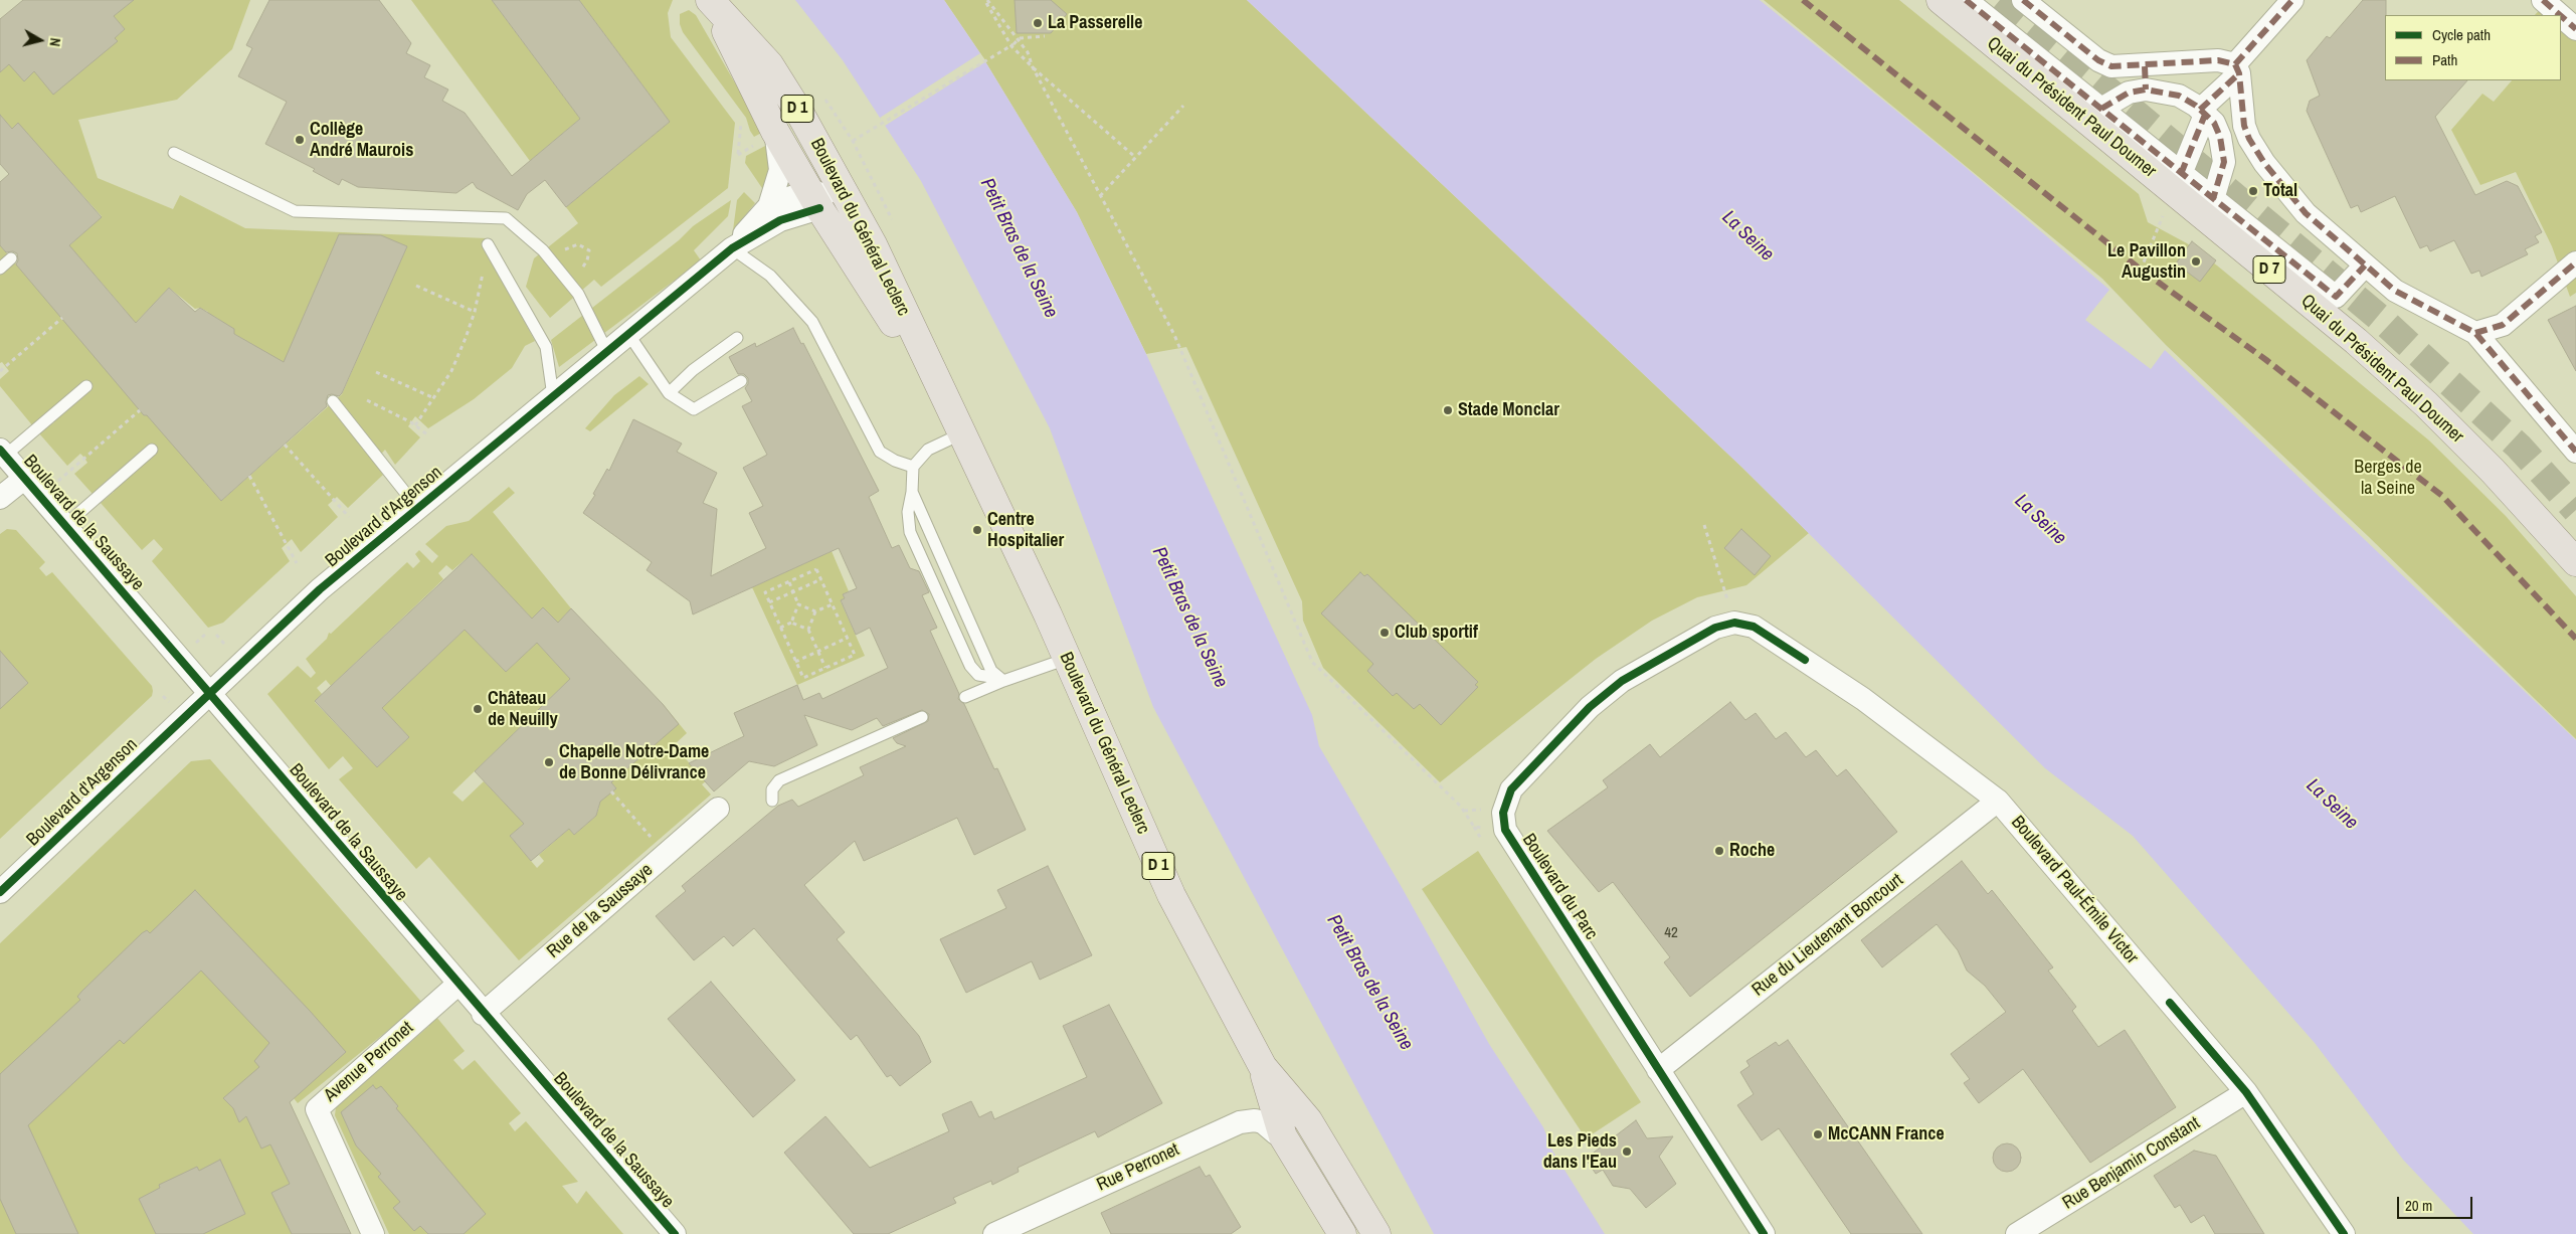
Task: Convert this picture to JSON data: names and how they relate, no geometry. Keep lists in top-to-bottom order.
{
  "streets": {
    "main road": [
      "Quai du Président Paul Doumer",
      "D 1",
      "Boulevard du Général Leclerc",
      "D 7"
    ],
    "street": [
      "Boulevard d'Argenson",
      "Boulevard de la Saussaye",
      "Boulevard du Parc",
      "Boulevard Paul-Émile Victor",
      "Rue de la Saussaye",
      "Rue du Lieutenant Boncourt",
      "Avenue Perronet",
      "Rue Benjamin Constant",
      "Rue Perronet"
    ]
  },
  "crossings": [
    ["Boulevard du Général Leclerc", "Boulevard d'Argenson"],
    ["Boulevard du Général Leclerc", "Rue Perronet"],
    ["Boulevard d'Argenson", "Boulevard de la Saussaye"],
    ["Boulevard de la Saussaye", "Rue de la Saussaye"],
    ["Boulevard de la Saussaye", "Avenue Perronet"],
    ["Boulevard du Parc", "Boulevard Paul-Émile Victor"],
    ["Boulevard du Parc", "Rue du Lieutenant Boncourt"],
    ["Boulevard Paul-Émile Victor", "Rue du Lieutenant Boncourt"],
    ["Boulevard Paul-Émile Victor", "Rue Benjamin Constant"]
  ],
  "water": ["La Seine", "Petit Bras de la Seine"],
  "parks": ["Berges de la Seine"],
  "places": [
    "La Passerelle",
    "Collège André Maurois",
    "Total",
    "Le Pavillon Augustin",
    "Stade Monclar",
    "Centre Hospitalier",
    "Club sportif",
    "Château de Neuilly",
    "Chapelle Notre-Dame de Bonne Délivrance",
    "Roche",
    "McCANN France",
    "Les Pieds dans l'Eau"
  ],
  "house_numbers": ["42"],
  "legend": ["Cycle path", "Path"],
  "scale_bar": "20 m",
  "north": "right"
}
